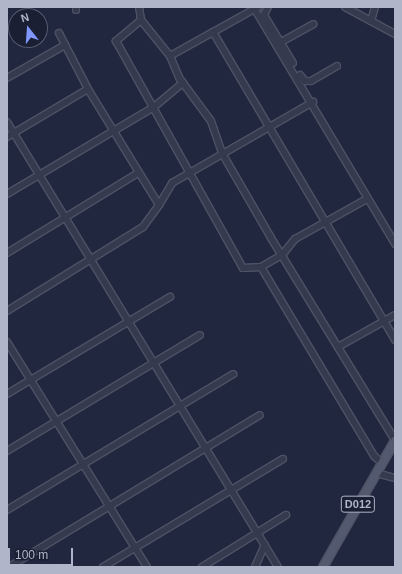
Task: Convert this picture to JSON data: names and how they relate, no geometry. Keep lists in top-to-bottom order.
{
  "streets": {
    "main road": ["D012"]
  },
  "scale_bar": "100 m",
  "north": "top"
}
